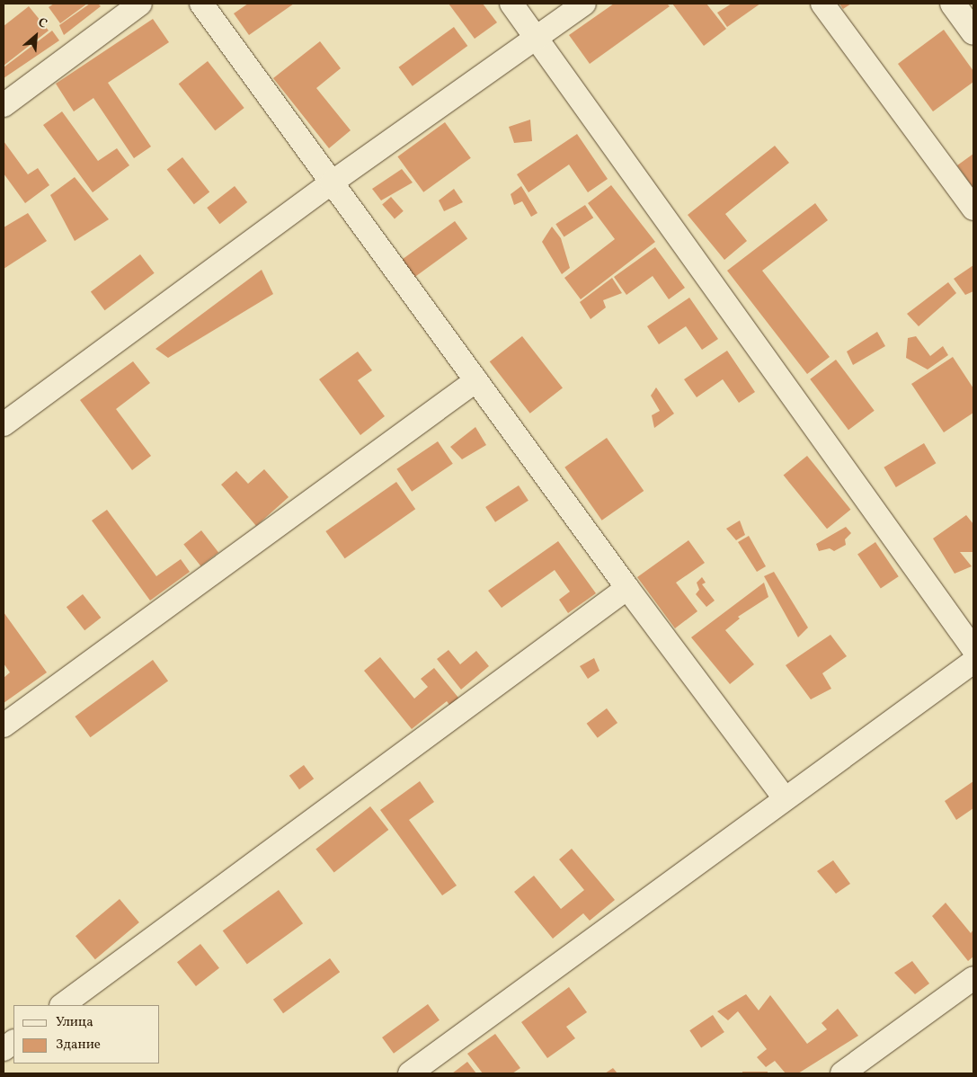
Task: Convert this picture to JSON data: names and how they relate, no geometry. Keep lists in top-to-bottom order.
{
  "legend": ["Улица", "Здание"],
  "north": "top right"
}
